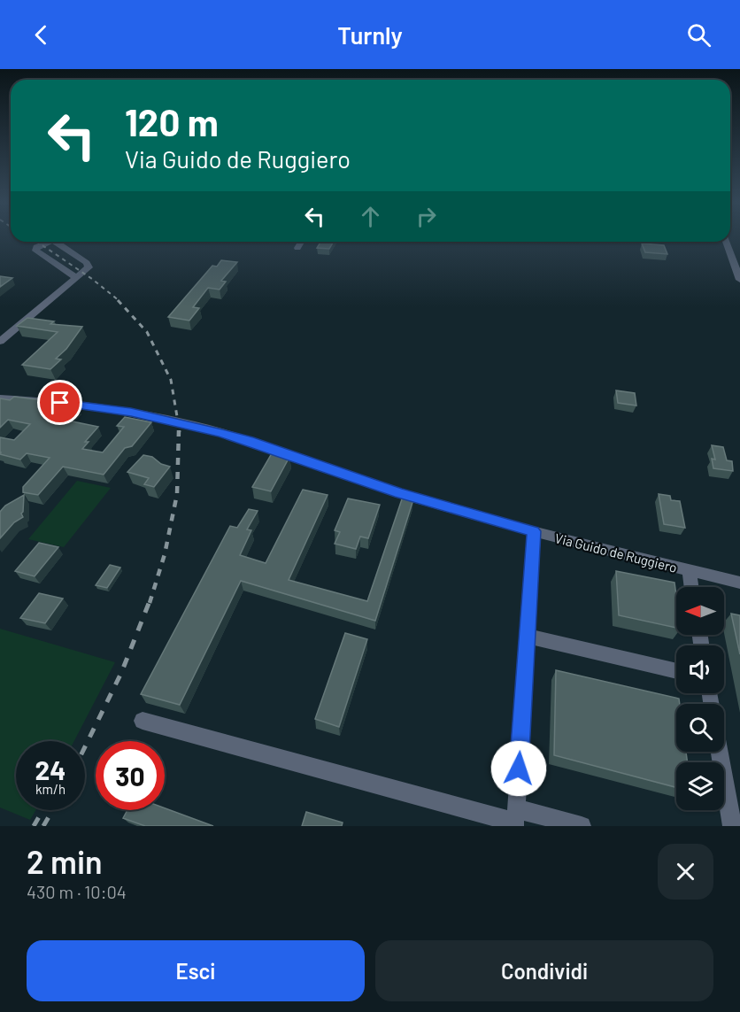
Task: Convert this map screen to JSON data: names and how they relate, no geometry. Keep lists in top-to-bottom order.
{
  "streets": {
    "street": ["Via Guido de Ruggiero"]
  },
  "north": "left",
  "page": {
    "header": "Turnly",
    "turn": ["120 m", "Via Guido de Ruggiero"],
    "speed": "24 km/h",
    "limit": "30",
    "heading": ["2 min", "430 m · 10:04"],
    "buttons": ["Esci", "Condividi"]
  }
}
